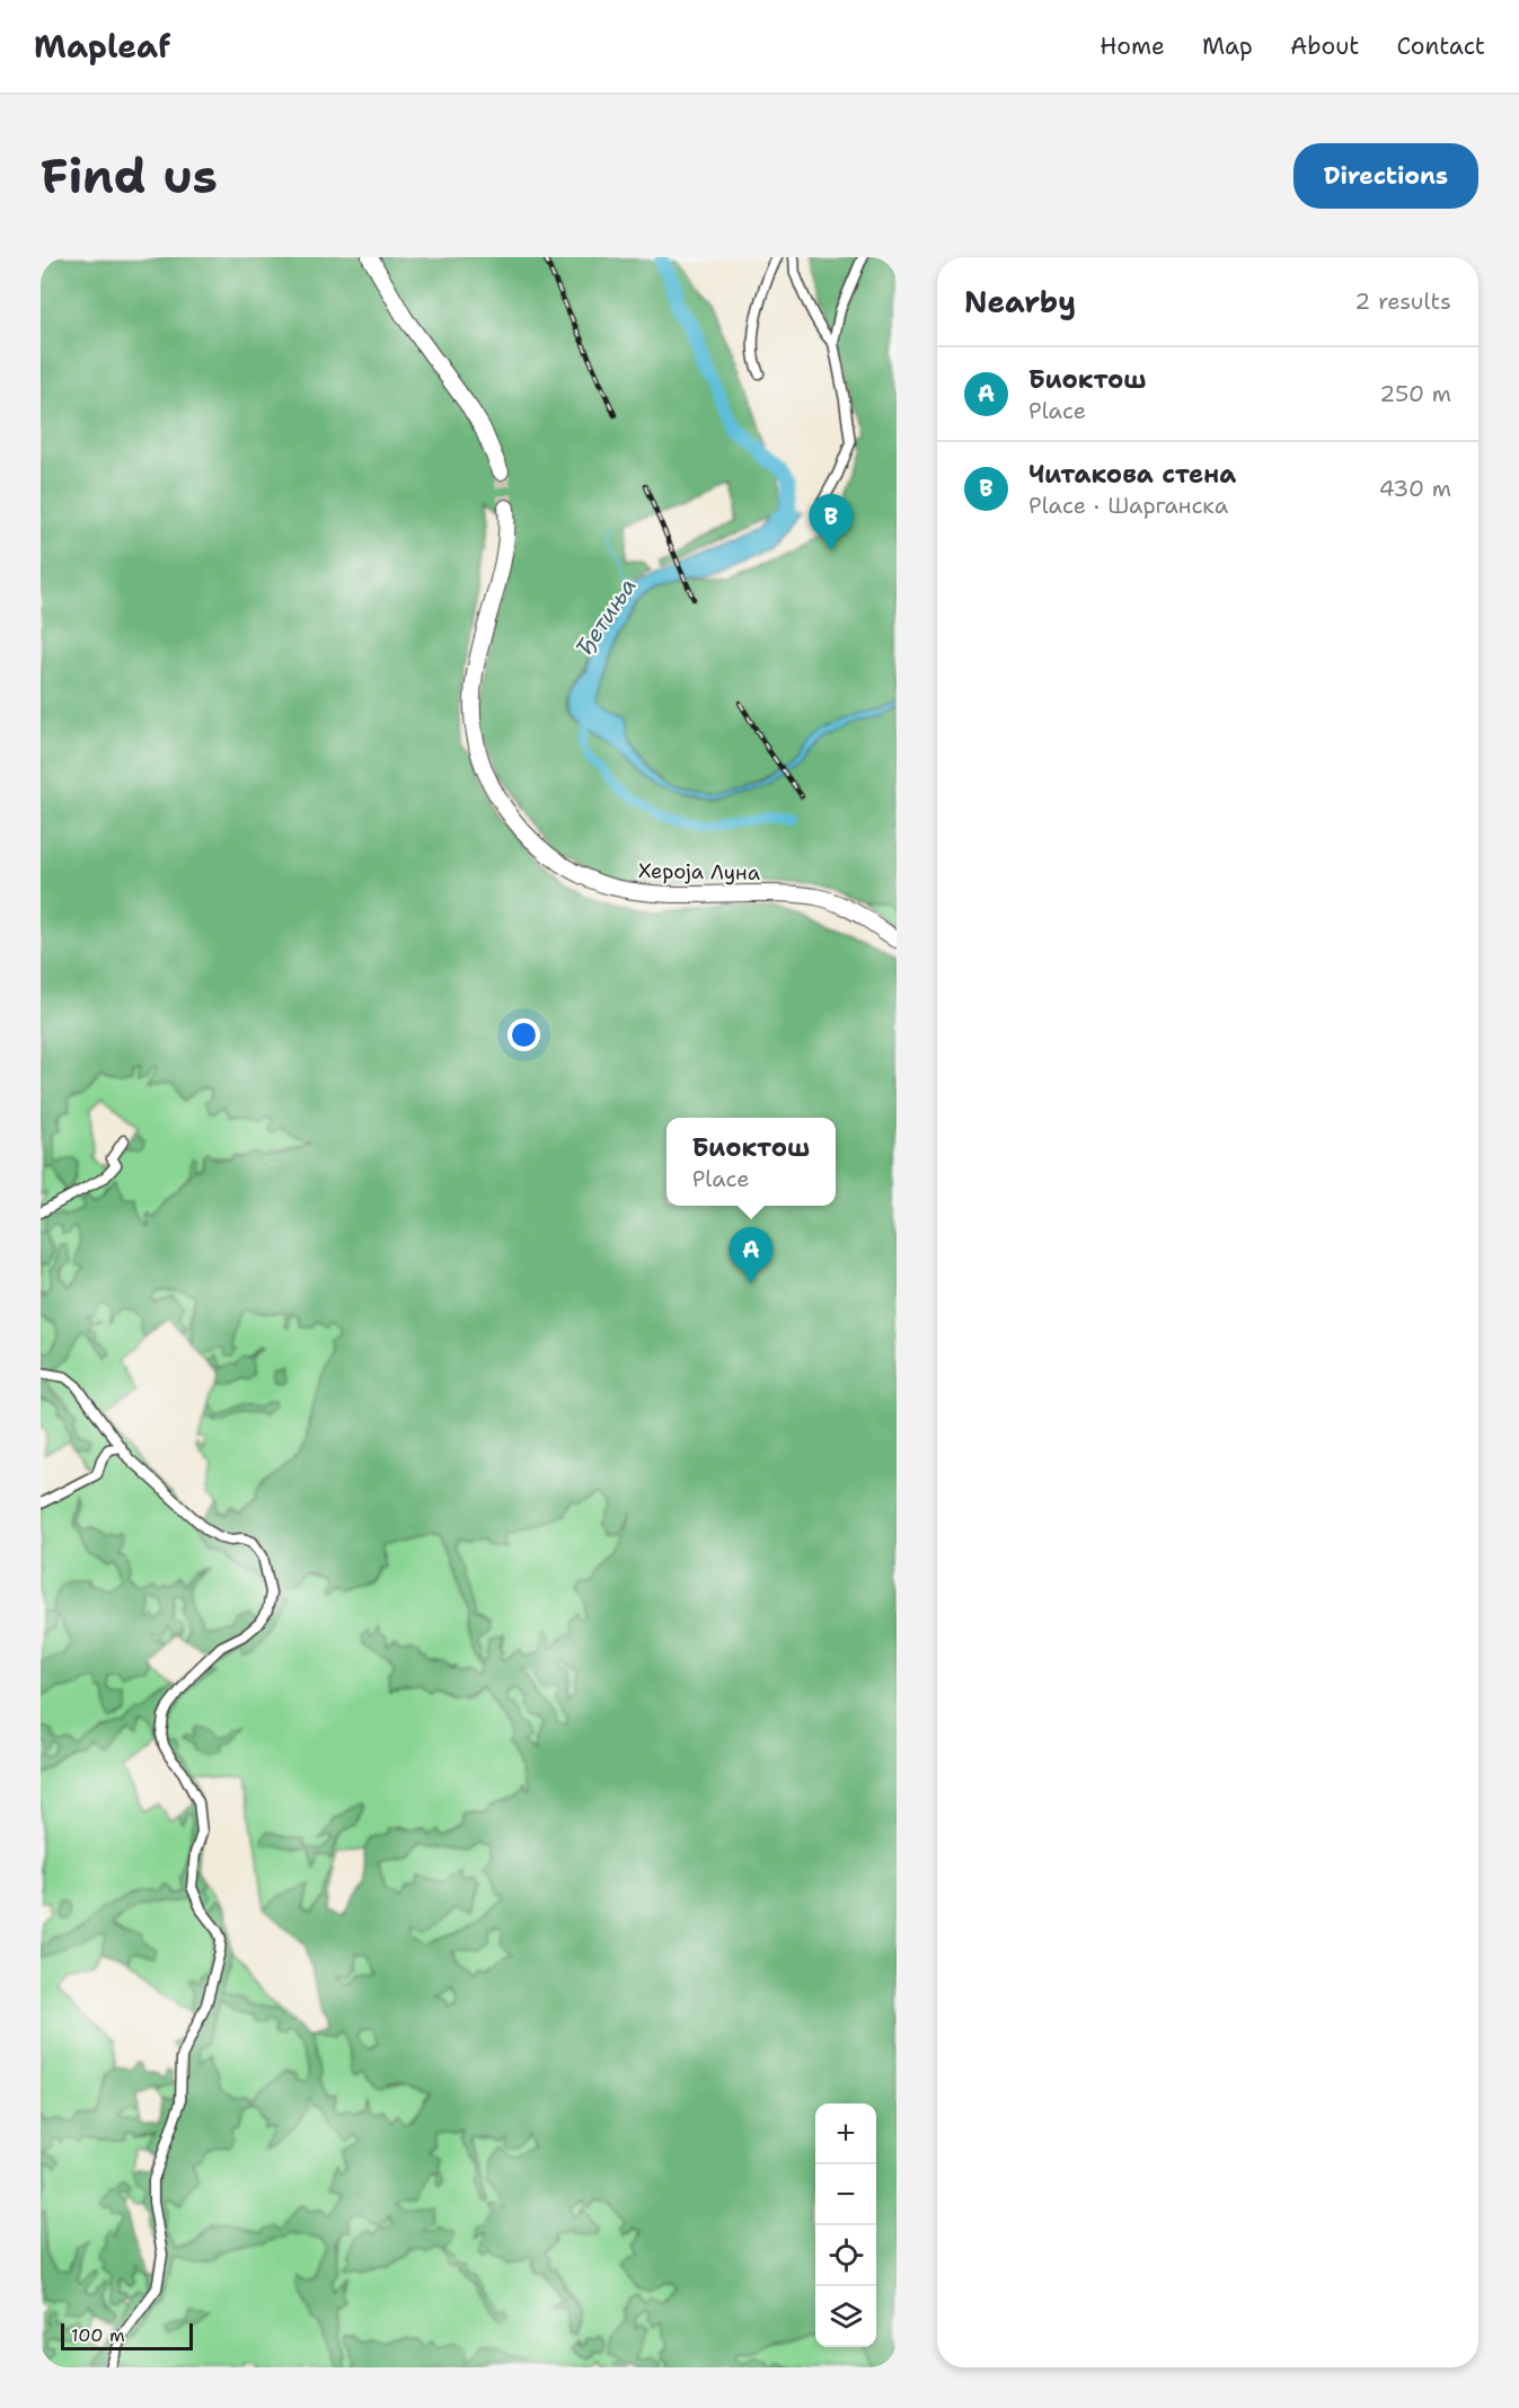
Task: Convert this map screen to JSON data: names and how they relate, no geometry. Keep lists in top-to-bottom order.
{
  "streets": {
    "main road": ["Хероја Луна"]
  },
  "water": ["Ђетиња"],
  "scale_bar": "100 m",
  "page": {
    "header": "Mapleaf",
    "nav": [
      "Home",
      "Map",
      "About",
      "Contact"
    ],
    "buttons": "Directions",
    "title": "Find us",
    "heading": ["Nearby", "2 results"],
    "list": [
      {
        "mark": "A",
        "name": "Биоктош",
        "note": "Place",
        "value": "250 m"
      },
      {
        "mark": "B",
        "name": "Читакова стена",
        "note": "Place · Шарганска",
        "value": "430 m"
      }
    ],
    "pins": ["B", "A"],
    "popup": ["Биоктош", "Place"],
    "map_buttons": ["+", "−"],
    "scale": "100 m"
  }
}
